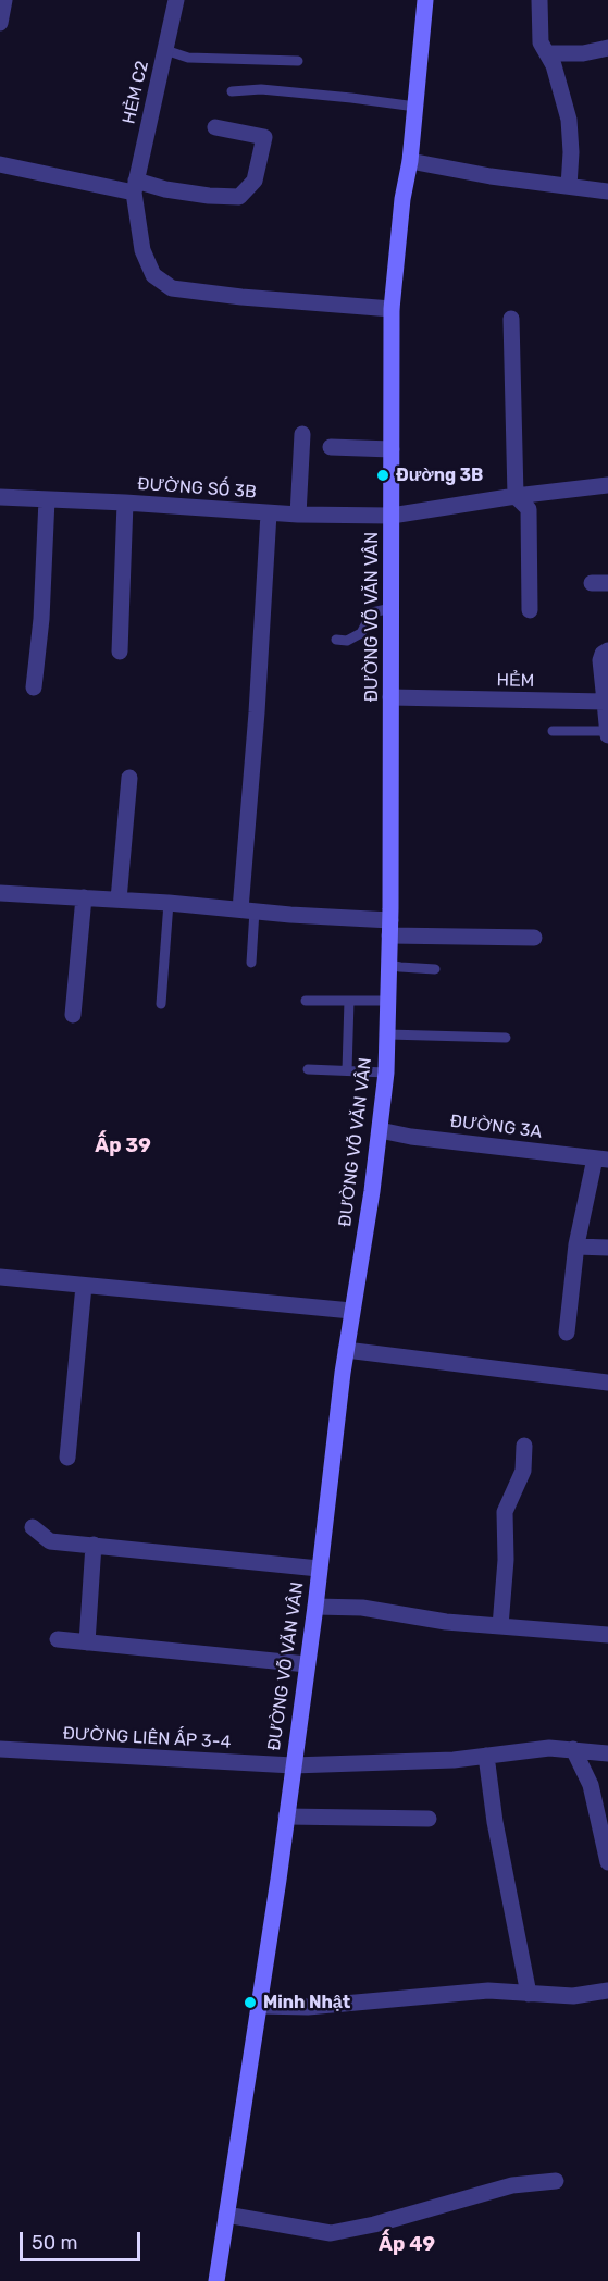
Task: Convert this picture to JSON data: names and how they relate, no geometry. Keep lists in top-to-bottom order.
{
  "streets": {
    "street": [
      "HẺM C2",
      "ĐƯỜNG SỐ 3B",
      "ĐƯỜNG VÕ VĂN VÂN",
      "HẺM",
      "ĐƯỜNG 3A",
      "ĐƯỜNG LIÊN ẤP 3-4"
    ]
  },
  "crossings": [
    ["ĐƯỜNG SỐ 3B", "ĐƯỜNG VÕ VĂN VÂN"],
    ["ĐƯỜNG VÕ VĂN VÂN", "HẺM"],
    ["ĐƯỜNG VÕ VĂN VÂN", "ĐƯỜNG 3A"],
    ["ĐƯỜNG VÕ VĂN VÂN", "ĐƯỜNG LIÊN ẤP 3-4"]
  ],
  "districts": ["Ấp 39", "Ấp 49"],
  "places": ["Đường 3B", "Minh Nhật"],
  "scale_bar": "50 m"
}
